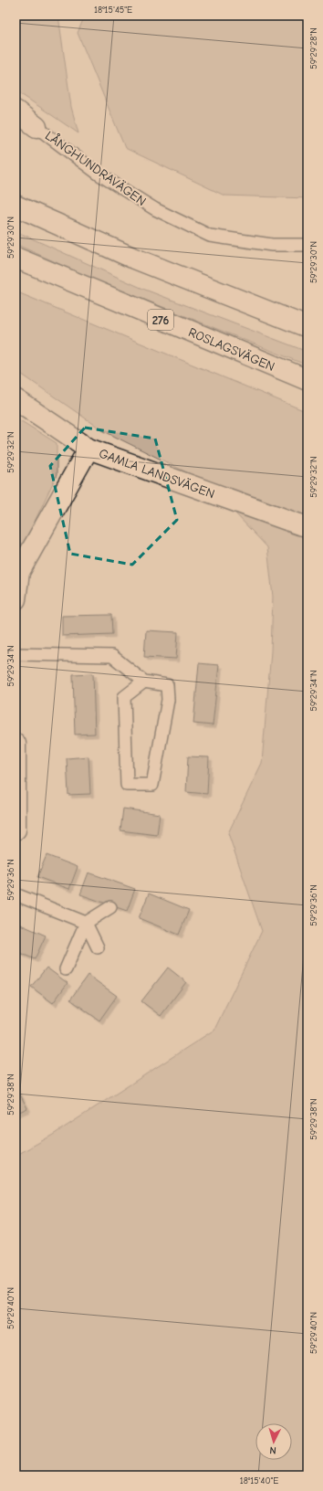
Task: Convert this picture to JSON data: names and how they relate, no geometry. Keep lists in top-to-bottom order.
{
  "streets": {
    "main road": [
      "LÅNGHUNDRAVÄGEN",
      "276",
      "ROSLAGSVÄGEN",
      "GAMLA LANDSVÄGEN"
    ]
  },
  "north": "bottom",
  "coordinates": [
    "18°15'45\"E",
    "59°29'28\"N",
    "59°29'30\"N",
    "59°29'32\"N",
    "59°29'34\"N",
    "59°29'36\"N",
    "59°29'38\"N",
    "59°29'40\"N",
    "18°15'40\"E"
  ]
}
